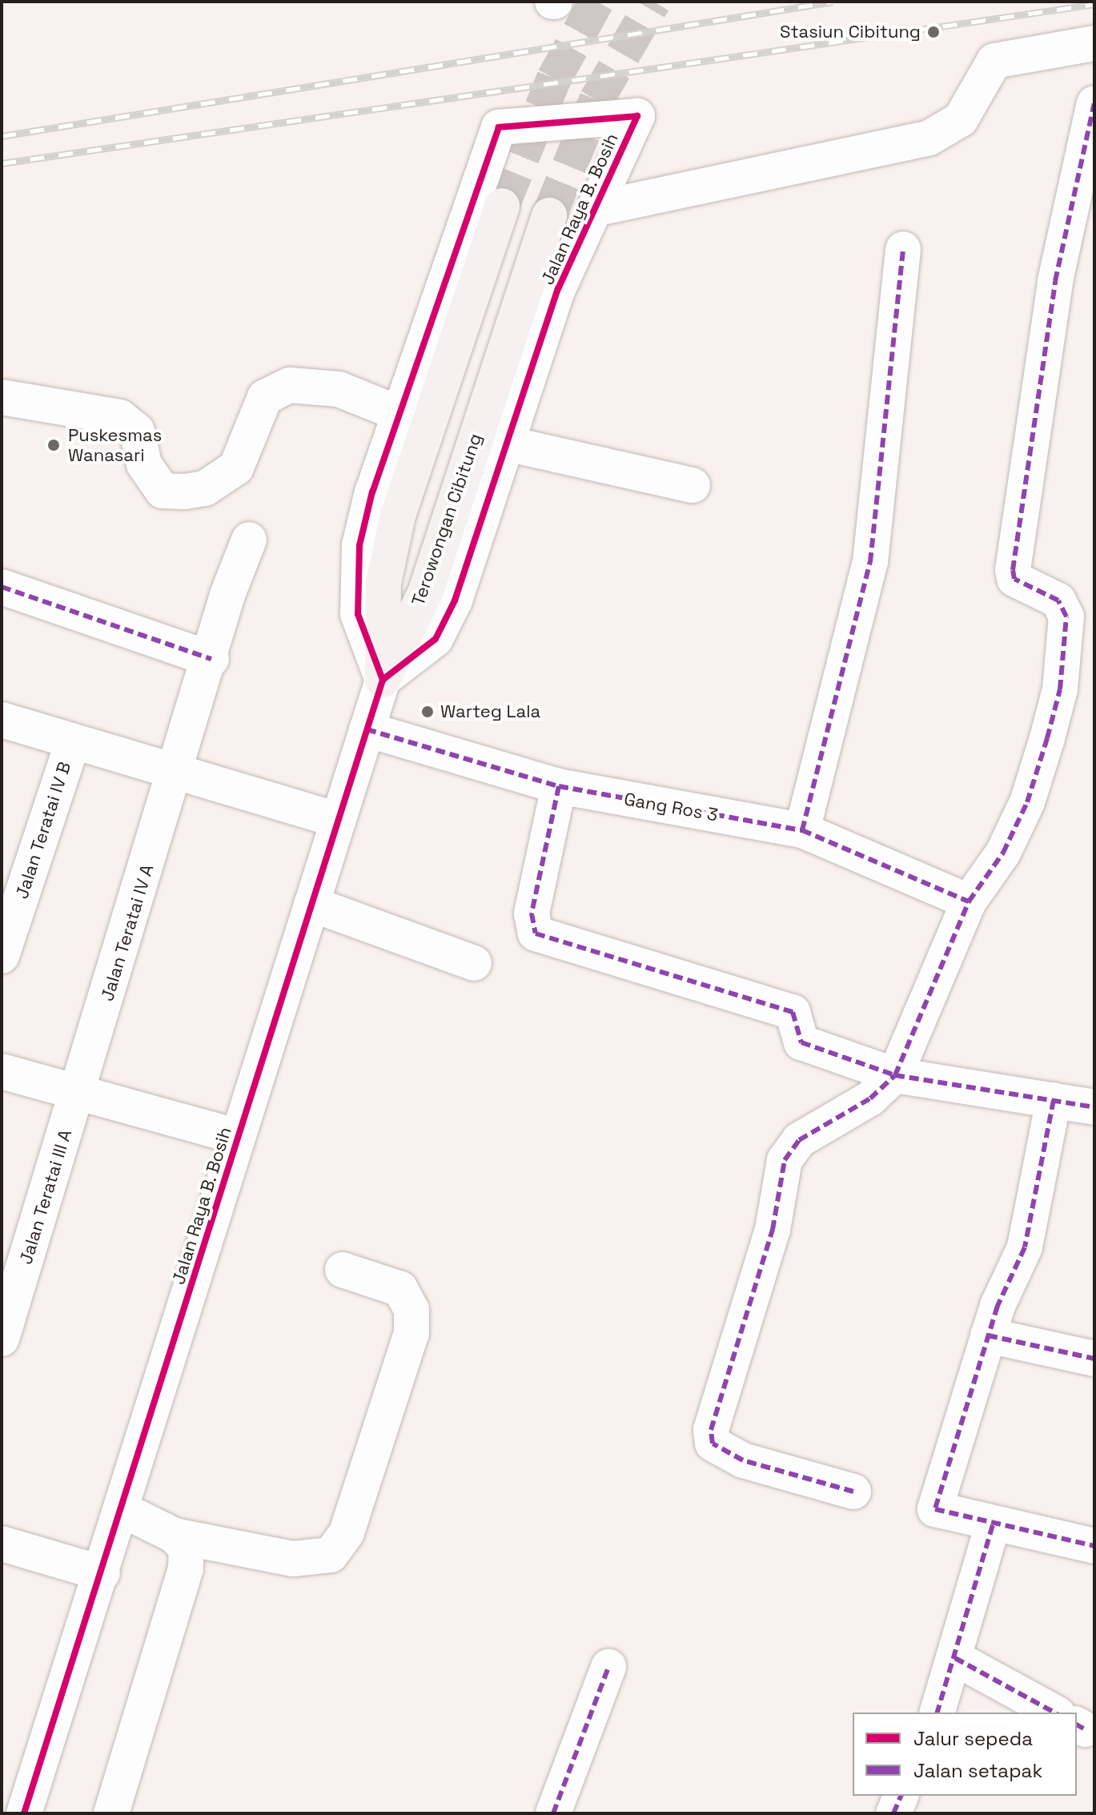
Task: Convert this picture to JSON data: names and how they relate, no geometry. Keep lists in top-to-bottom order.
{
  "streets": {
    "main road": ["Terowongan Cibitung"],
    "street": [
      "Jalan Raya B. Bosih",
      "Gang Ros 3",
      "Jalan Teratai IV B",
      "Jalan Teratai IV A",
      "Jalan Teratai III A"
    ]
  },
  "crossings": [
    ["Jalan Raya B. Bosih", "Terowongan Cibitung"],
    ["Jalan Raya B. Bosih", "Gang Ros 3"],
    ["Jalan Teratai IV A", "Jalan Teratai III A"]
  ],
  "places": ["Stasiun Cibitung", "Puskesmas Wanasari", "Warteg Lala"],
  "legend": ["Jalur sepeda", "Jalan setapak"]
}
